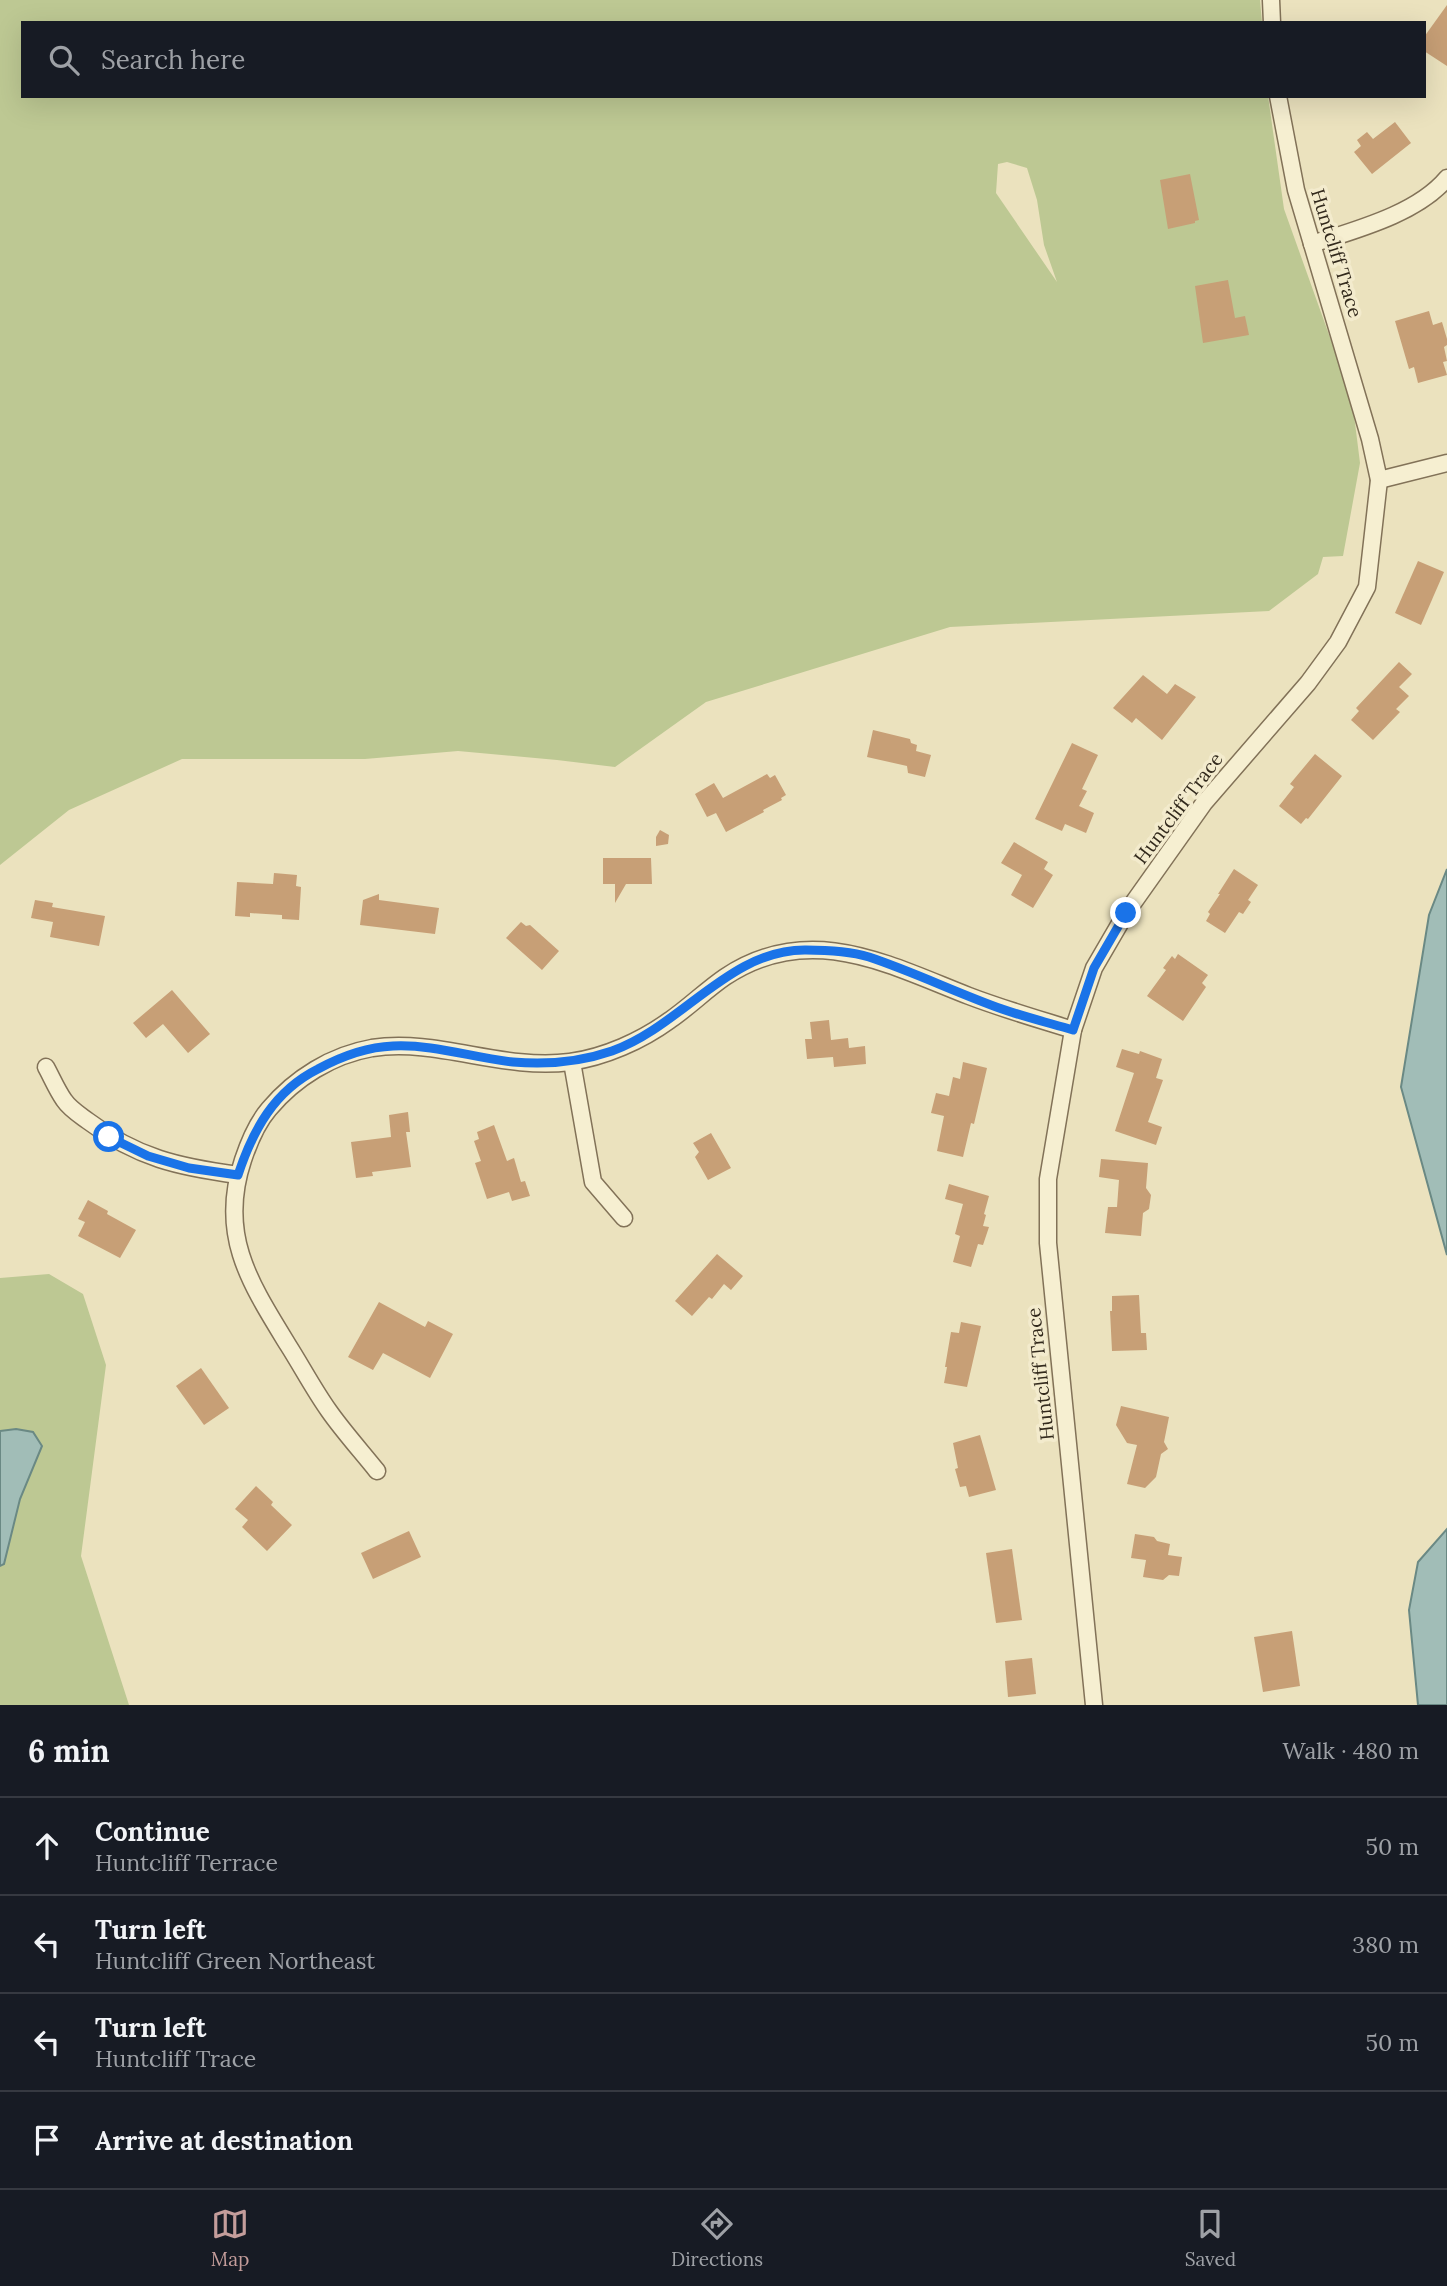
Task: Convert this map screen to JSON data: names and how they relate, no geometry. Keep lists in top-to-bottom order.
{
  "streets": {
    "street": ["Huntcliff Trace"]
  },
  "page": {
    "search": "Search here",
    "heading": ["6 min", "Walk · 480 m"],
    "list": [
      ["Continue", "Huntcliff Terrace", "50 m"],
      ["Turn left", "Huntcliff Green Northeast", "380 m"],
      ["Turn left", "Huntcliff Trace", "50 m"],
      "Arrive at destination"
    ],
    "nav": ["Map", "Directions", "Saved"]
  }
}
